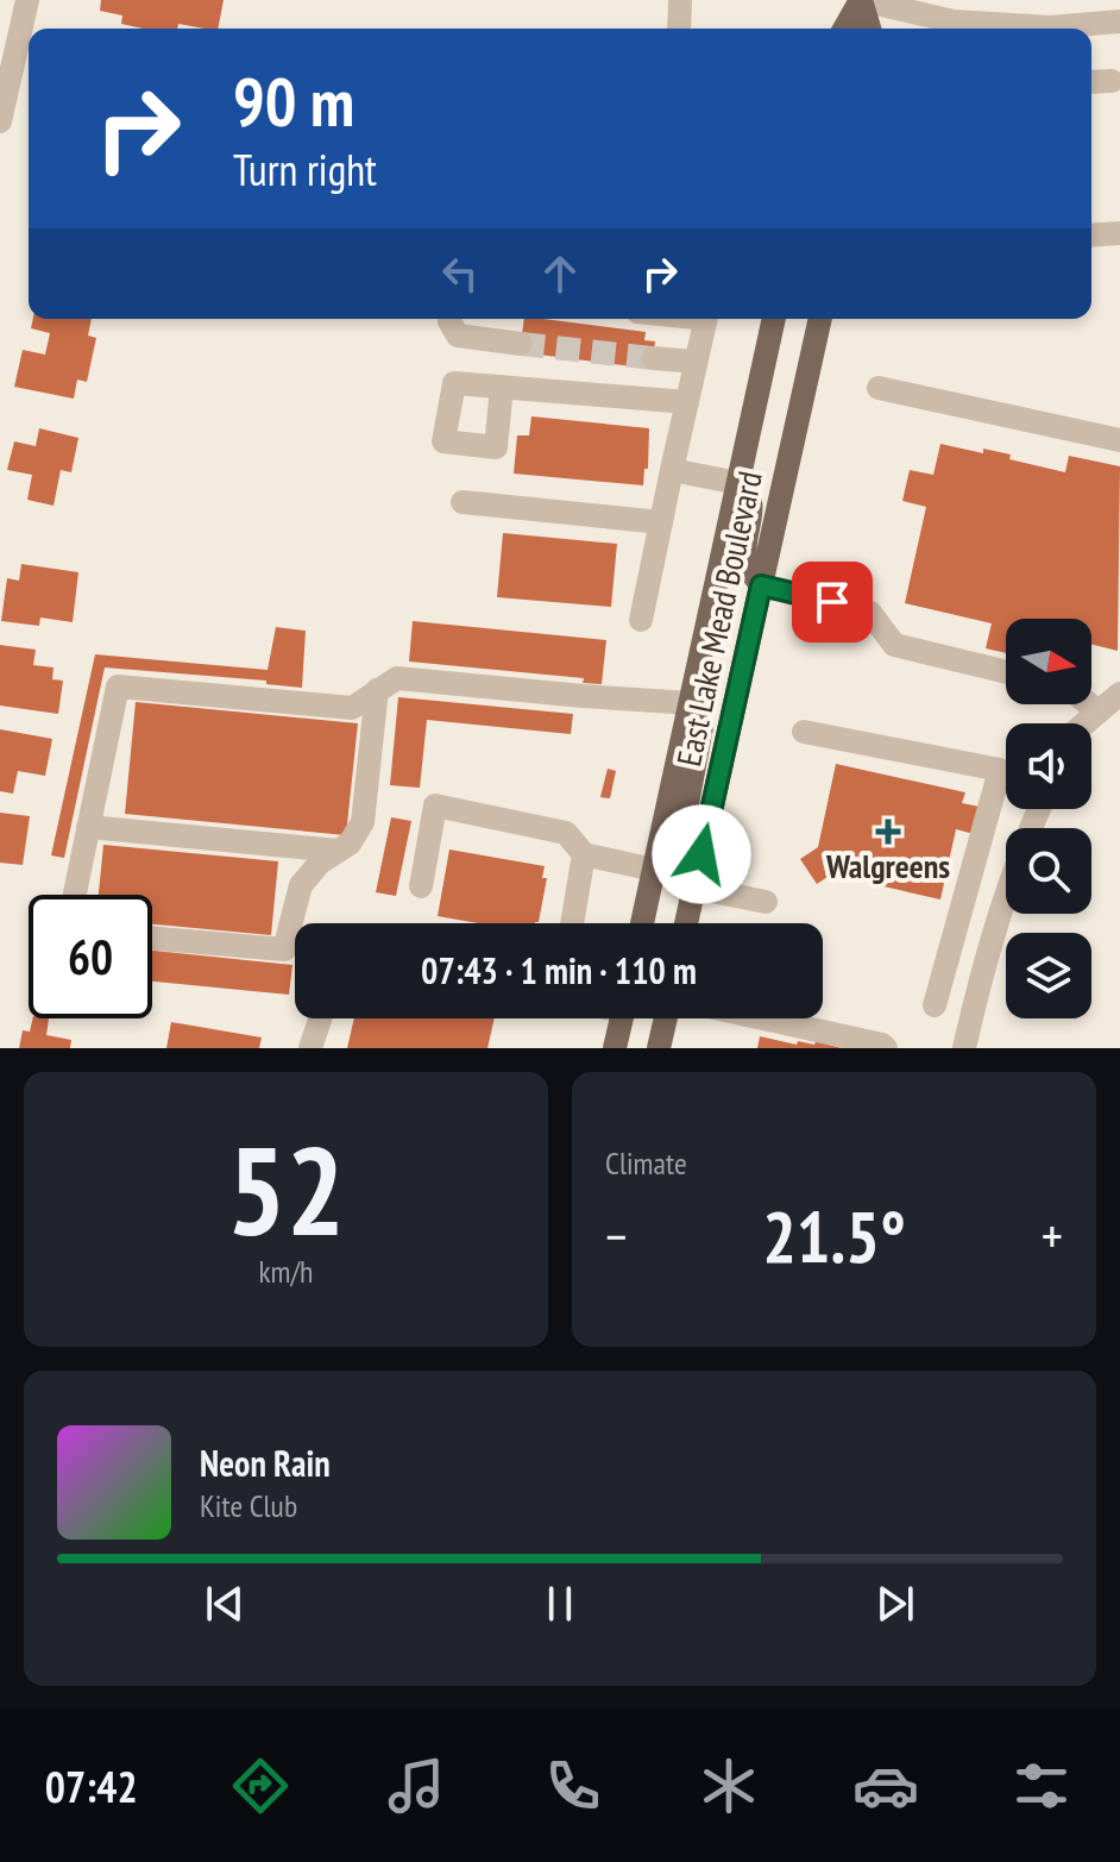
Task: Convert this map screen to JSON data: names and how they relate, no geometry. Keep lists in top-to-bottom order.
{
  "streets": {
    "main road": ["East Lake Mead Boulevard"]
  },
  "places": {
    "health": ["Walgreens"]
  },
  "north": "right",
  "page": {
    "turn": ["90 m", "Turn right"],
    "limit": "60",
    "trip": "07:43 · 1 min · 110 m",
    "tile": [
      ["52", "km/h"],
      "Climate"
    ],
    "heat": ["−", "21.5°", "+"],
    "song": ["Neon Rain", "Kite Club"],
    "tabs": "07:42"
  }
}
